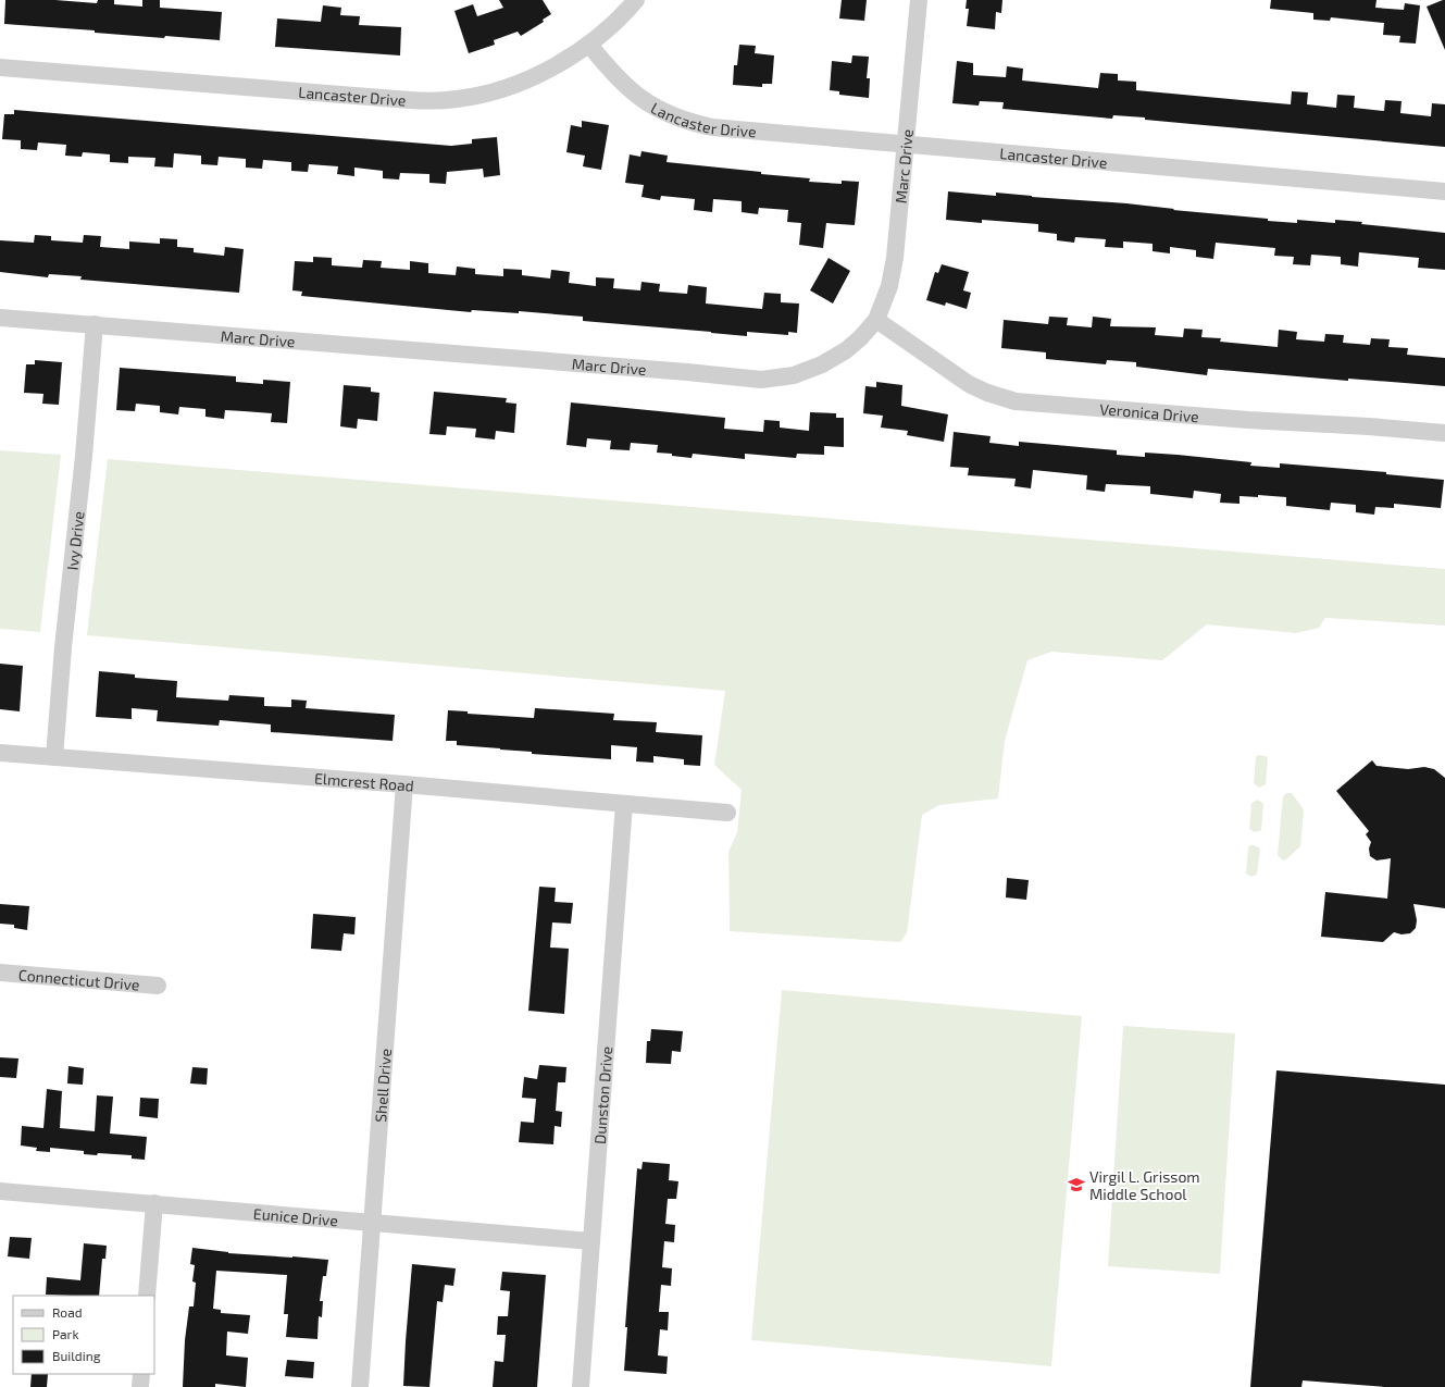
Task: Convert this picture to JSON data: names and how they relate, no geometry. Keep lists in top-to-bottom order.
{
  "streets": {
    "street": [
      "Lancaster Drive",
      "Marc Drive",
      "Veronica Drive",
      "Ivy Drive",
      "Elmcrest Road",
      "Connecticut Drive",
      "Shell Drive",
      "Dunston Drive",
      "Eunice Drive"
    ]
  },
  "crossings": [
    ["Lancaster Drive", "Marc Drive"],
    ["Marc Drive", "Veronica Drive"],
    ["Marc Drive", "Ivy Drive"],
    ["Ivy Drive", "Elmcrest Road"],
    ["Elmcrest Road", "Shell Drive"],
    ["Elmcrest Road", "Dunston Drive"],
    ["Shell Drive", "Eunice Drive"],
    ["Dunston Drive", "Eunice Drive"]
  ],
  "places": {
    "school or university": ["Virgil L. Grissom Middle School"]
  },
  "legend": ["Road", "Park", "Building"]
}
